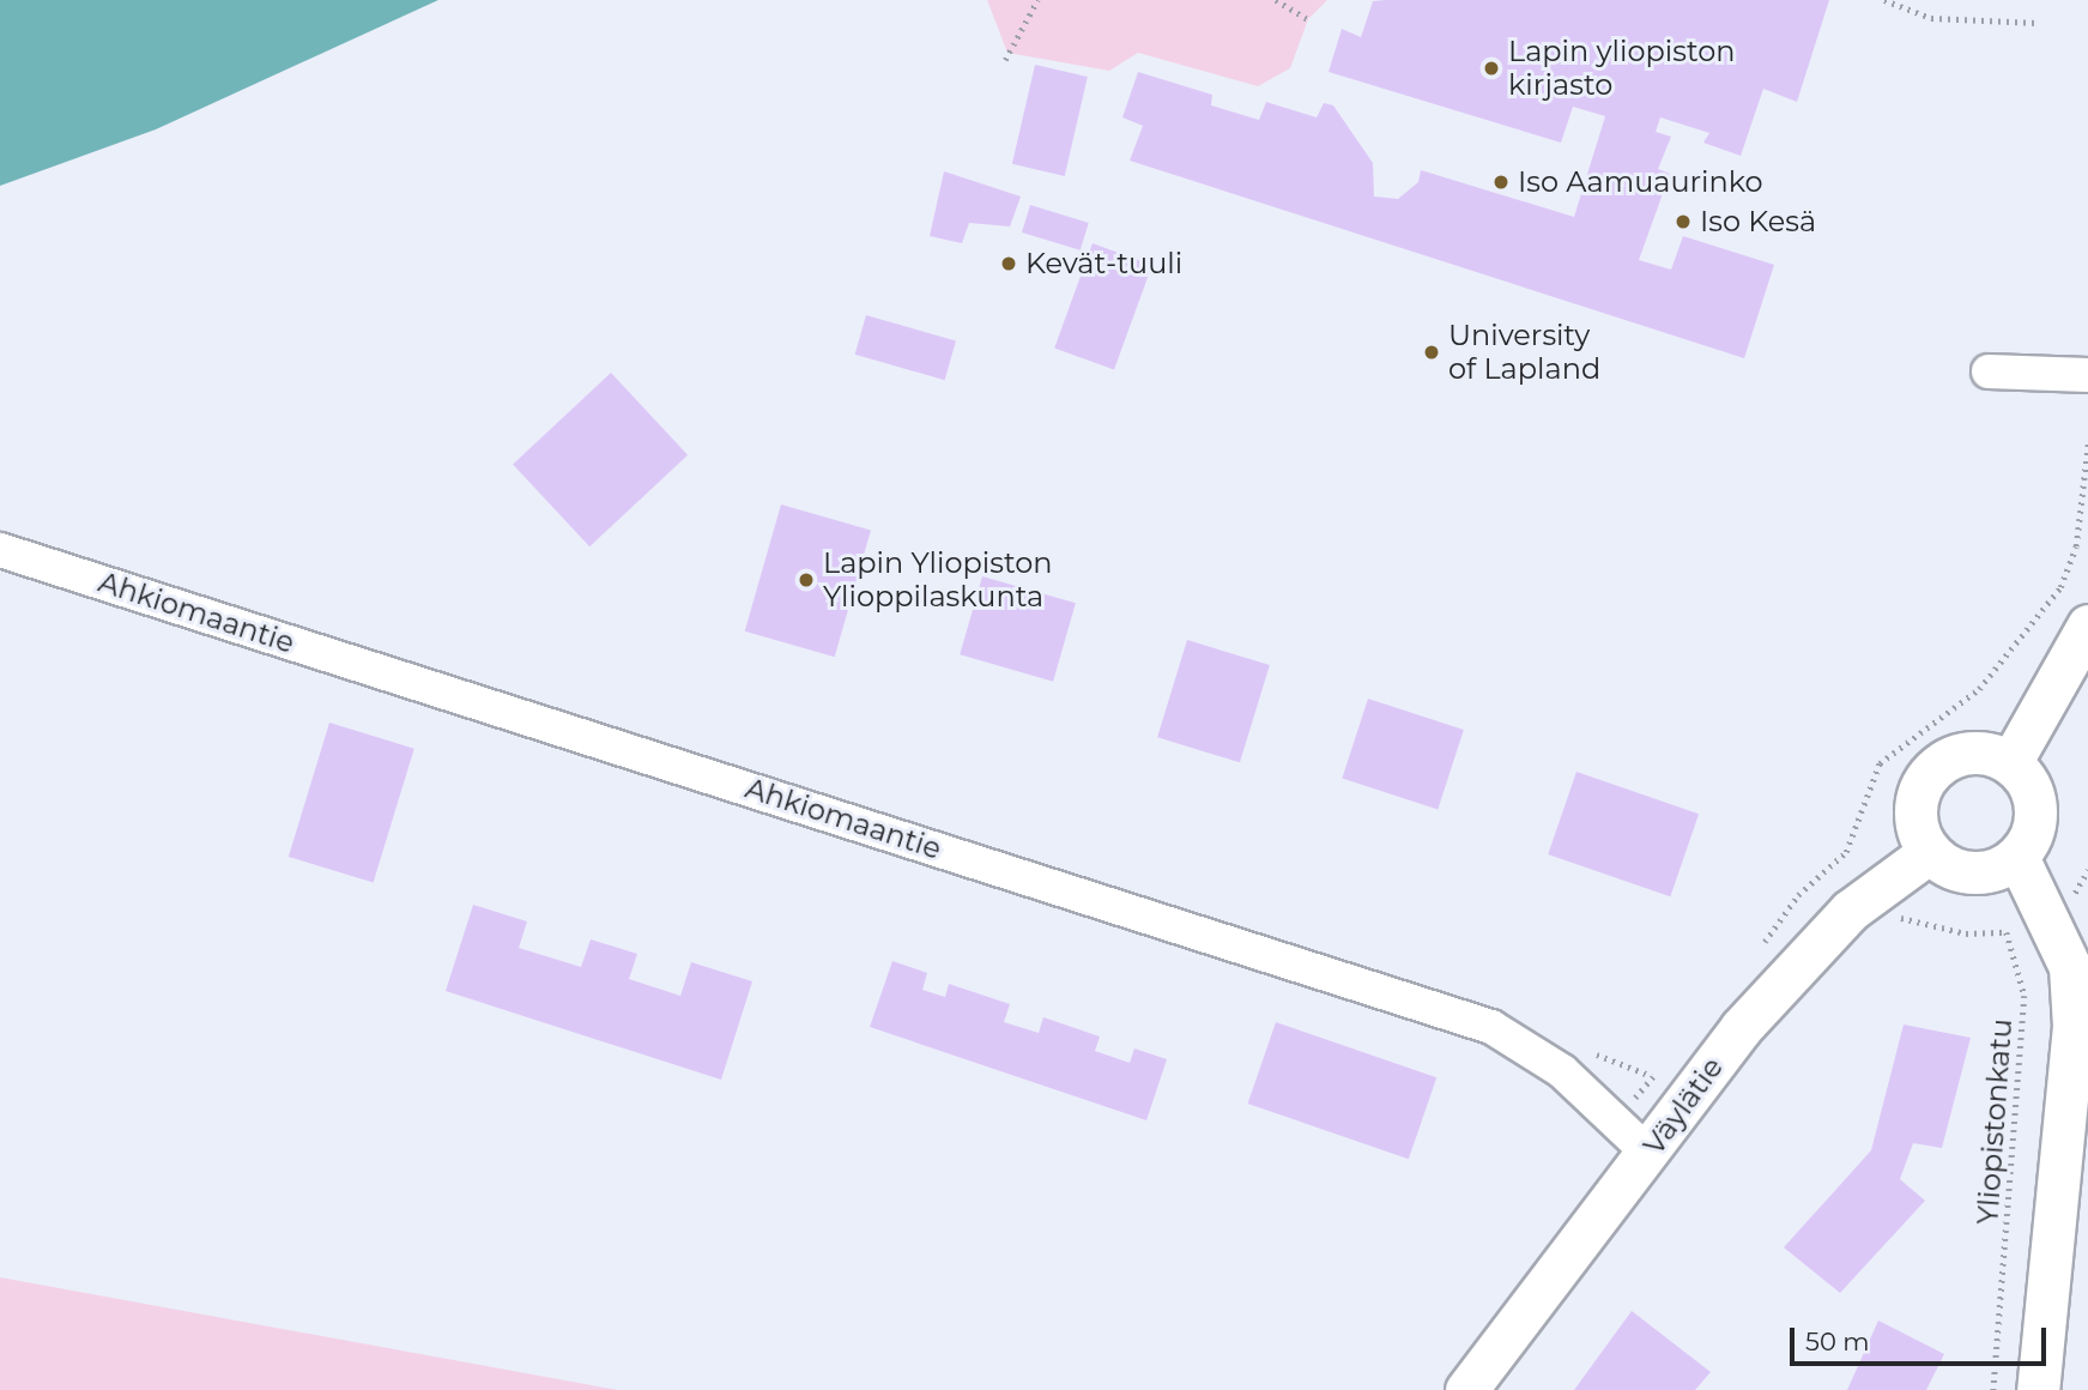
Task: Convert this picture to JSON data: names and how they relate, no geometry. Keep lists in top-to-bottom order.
{
  "streets": {
    "street": ["Ahkiomaantie", "Väylätie"],
    "path": ["Yliopistonkatu"]
  },
  "crossings": [
    ["Ahkiomaantie", "Väylätie"]
  ],
  "places": [
    "Lapin yliopiston kirjasto",
    "Iso Aamuaurinko",
    "Iso Kesä",
    "Kevät-tuuli",
    "University of Lapland",
    "Lapin Yliopiston Ylioppilaskunta"
  ],
  "scale_bar": "50 m"
}
